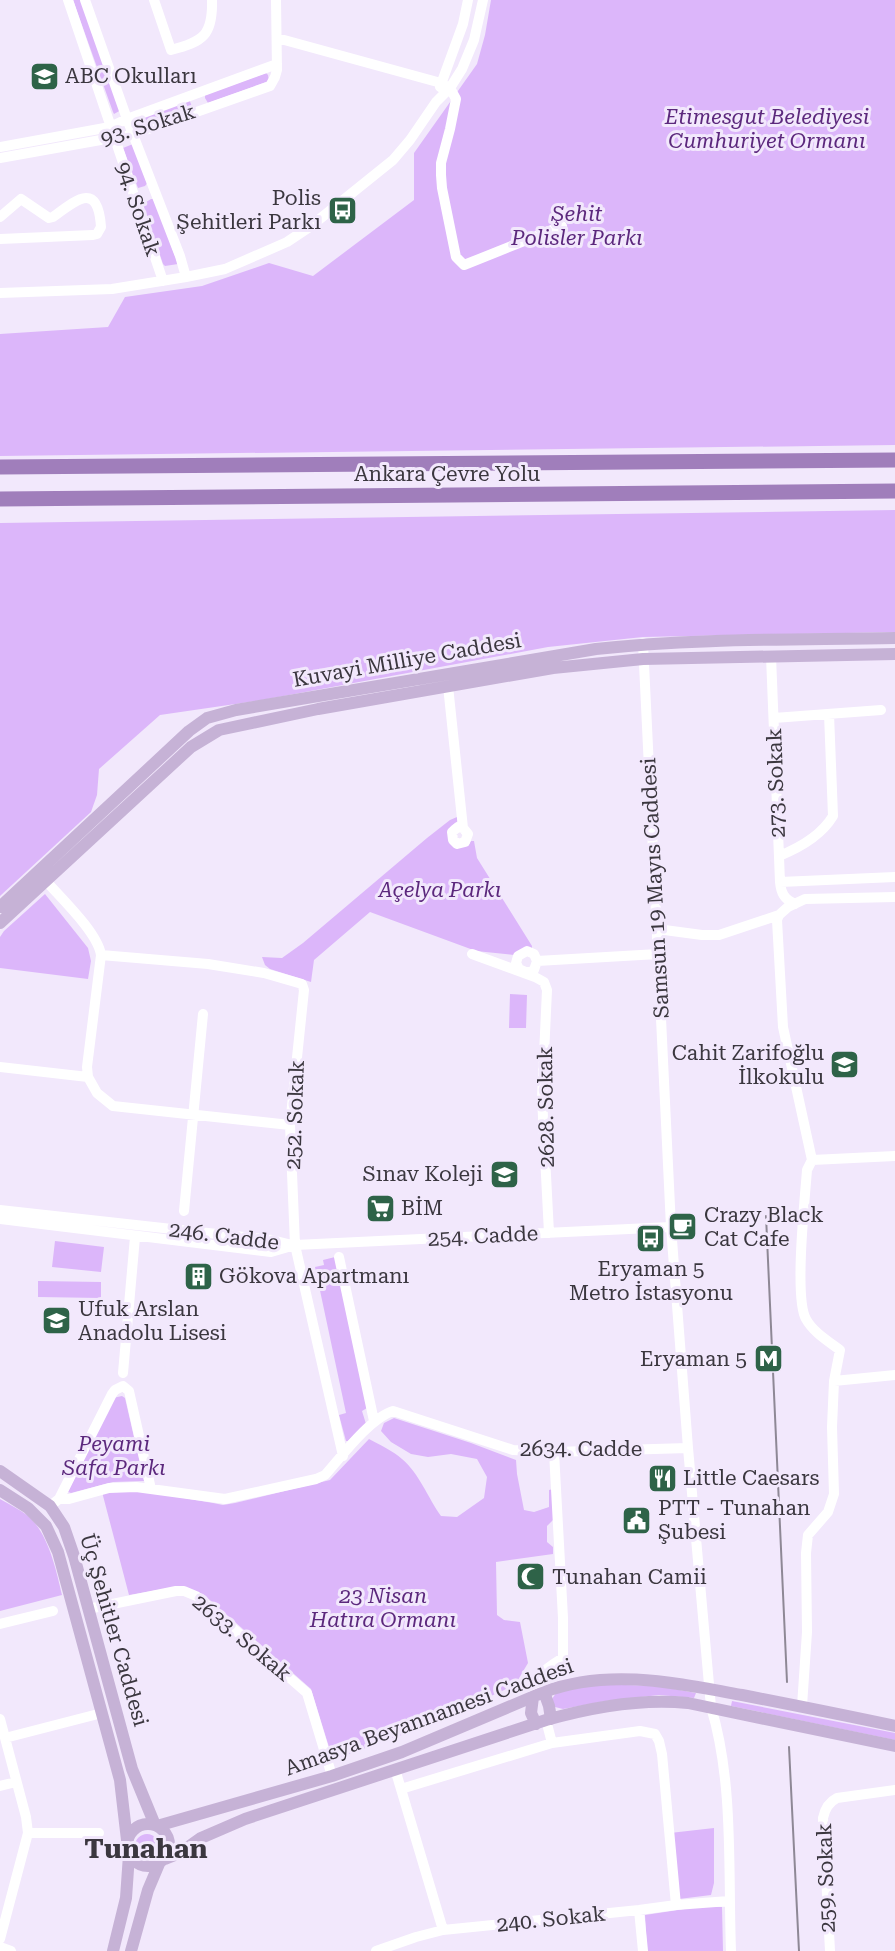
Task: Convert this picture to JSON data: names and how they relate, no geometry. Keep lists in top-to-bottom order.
{
  "streets": {
    "highway": ["Ankara Çevre Yolu"],
    "main road": ["Kuvayi Milliye Caddesi", "Üç Şehitler Caddesi", "Amasya Beyannamesi Caddesi"],
    "street": [
      "93. Sokak",
      "94. Sokak",
      "273. Sokak",
      "Samsun 19 Mayıs Caddesi",
      "2628. Sokak",
      "252. Sokak",
      "246. Cadde",
      "254. Cadde",
      "2634. Cadde",
      "2633. Sokak",
      "259. Sokak",
      "240. Sokak"
    ]
  },
  "crossings": [
    ["93. Sokak", "94. Sokak"],
    ["Kuvayi Milliye Caddesi", "273. Sokak"],
    ["Kuvayi Milliye Caddesi", "Samsun 19 Mayıs Caddesi"],
    ["Samsun 19 Mayıs Caddesi", "254. Cadde"],
    ["Samsun 19 Mayıs Caddesi", "2634. Cadde"],
    ["Samsun 19 Mayıs Caddesi", "Amasya Beyannamesi Caddesi"],
    ["Samsun 19 Mayıs Caddesi", "240. Sokak"],
    ["2628. Sokak", "254. Cadde"],
    ["252. Sokak", "246. Cadde"],
    ["252. Sokak", "254. Cadde"],
    ["246. Cadde", "254. Cadde"],
    ["Üç Şehitler Caddesi", "2633. Sokak"],
    ["Üç Şehitler Caddesi", "Amasya Beyannamesi Caddesi"],
    ["2633. Sokak", "Amasya Beyannamesi Caddesi"]
  ],
  "districts": ["Tunahan"],
  "parks": [
    "Etimesgut Belediyesi Cumhuriyet Ormanı",
    "Şehit Polisler Parkı",
    "Açelya Parkı",
    "Peyami Safa Parkı",
    "23 Nisan Hatıra Ormanı"
  ],
  "places": {
    "school or university": [
      "ABC Okulları",
      "Cahit Zarifoğlu İlkokulu",
      "Sınav Koleji",
      "Ufuk Arslan Anadolu Lisesi"
    ],
    "bus stop": ["Polis Şehitleri Parkı", "Eryaman 5 Metro İstasyonu"],
    "supermarket": ["BİM"],
    "cafe": ["Crazy Black Cat Cafe"],
    "building": ["Gökova Apartmanı"],
    "metro station": ["Eryaman 5"],
    "restaurant": ["Little Caesars"],
    "public building": ["PTT - Tunahan Şubesi"],
    "mosque": ["Tunahan Camii"]
  }
}
